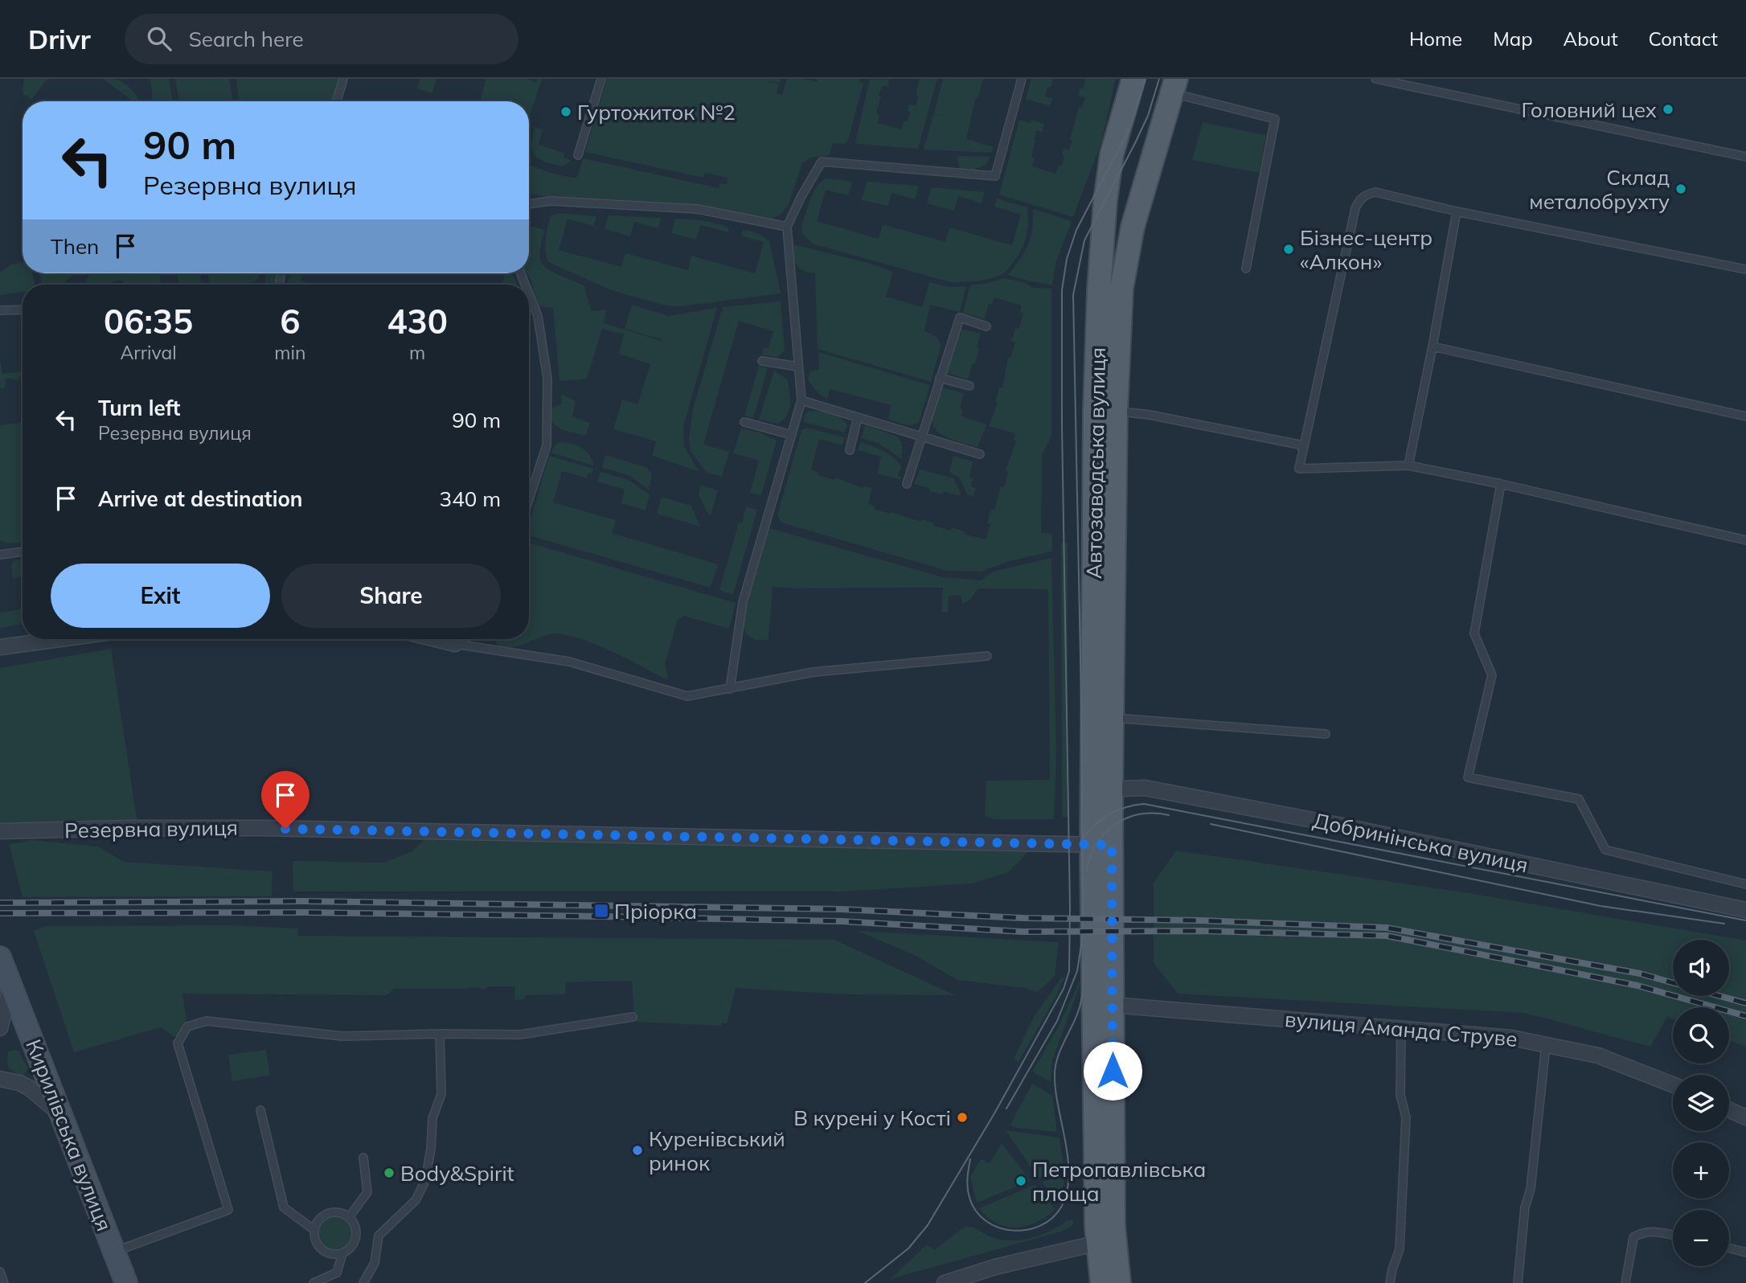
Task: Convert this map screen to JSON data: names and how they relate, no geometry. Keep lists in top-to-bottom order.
{
  "streets": {
    "main road": ["Автозаводська вулиця", "Кирилівська вулиця"],
    "street": ["Резервна вулиця", "Добринінська вулиця", "вулиця Аманда Струве"]
  },
  "crossings": [
    ["Автозаводська вулиця", "Резервна вулиця"],
    ["Автозаводська вулиця", "Добринінська вулиця"]
  ],
  "places": {
    "other": [
      "Головний цех",
      "Гуртожиток №2",
      "Склад металобрухту",
      "Бізнес-центр «Алкон»",
      "В курені у Кості",
      "Куренівський ринок",
      "Body&Spirit",
      "Петропавлівська площа"
    ],
    "transit": ["Пріорка"]
  },
  "page": {
    "header": "Drivr",
    "search": "Search here",
    "nav": [
      "Home",
      "Map",
      "About",
      "Contact"
    ],
    "turn": ["90 m", "Резервна вулиця"],
    "then": "Then",
    "eta": [
      "06:35",
      "Arrival",
      "6",
      "min",
      "430",
      "m"
    ],
    "list": [
      {
        "name": "Turn left",
        "note": "Резервна вулиця",
        "value": "90 m"
      },
      {
        "name": "Arrive at destination",
        "value": "340 m"
      }
    ],
    "buttons": ["Exit", "Share"],
    "map_buttons": ["+", "−"]
  }
}
